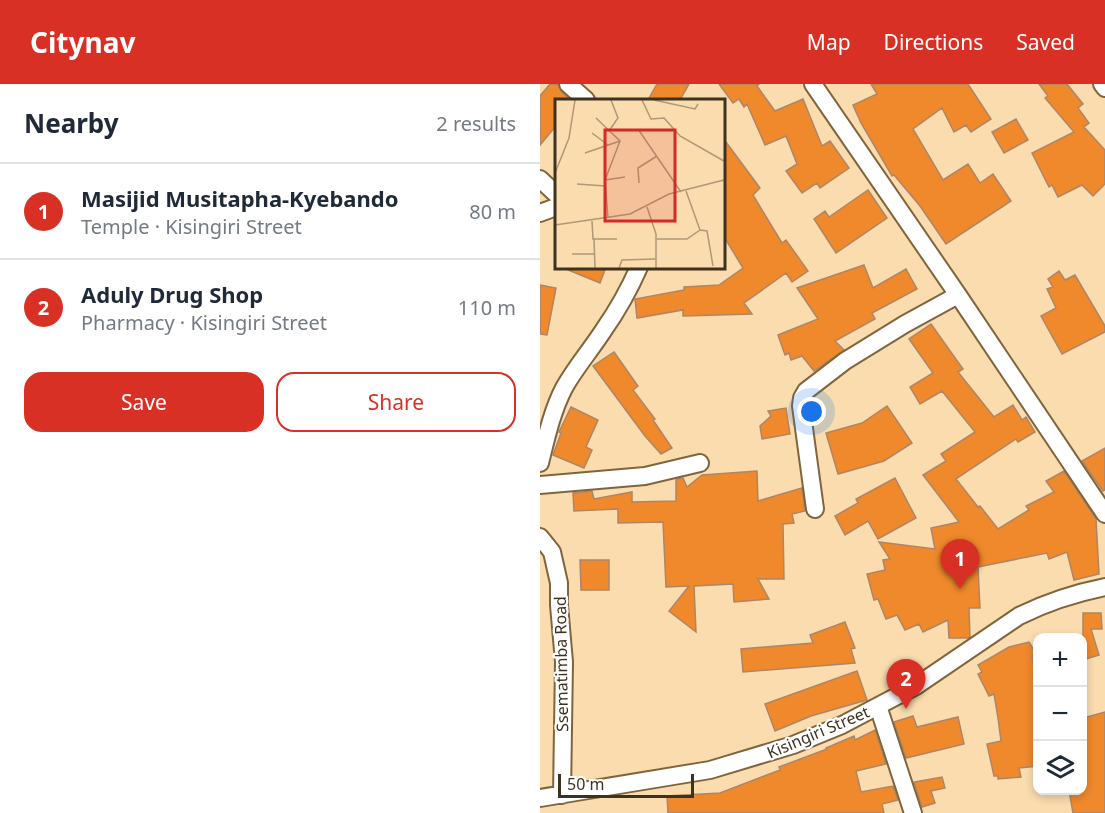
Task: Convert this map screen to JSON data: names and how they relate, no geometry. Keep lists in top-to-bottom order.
{
  "streets": {
    "street": ["Ssematimba Road", "Kisingiri Street"]
  },
  "crossings": [
    ["Ssematimba Road", "Kisingiri Street"]
  ],
  "scale_bar": "50 m",
  "page": {
    "header": "Citynav",
    "nav": ["Map", "Directions", "Saved"],
    "heading": ["Nearby", "2 results"],
    "list": [
      {
        "mark": "1",
        "name": "Masijid Musitapha-Kyebando",
        "note": "Temple · Kisingiri Street",
        "value": "80 m"
      },
      {
        "mark": "2",
        "name": "Aduly Drug Shop",
        "note": "Pharmacy · Kisingiri Street",
        "value": "110 m"
      }
    ],
    "buttons": ["Save", "Share"],
    "pins": ["1", "2"],
    "map_buttons": ["+", "−"],
    "scale": "50 m"
  }
}
